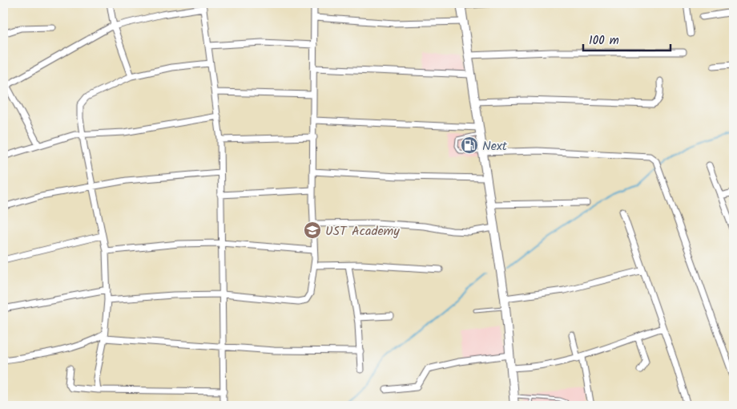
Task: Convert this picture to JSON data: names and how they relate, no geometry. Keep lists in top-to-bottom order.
{
  "places": {
    "fuel station": ["Next"],
    "school or university": ["UST Academy"]
  },
  "scale_bar": "100 m"
}
